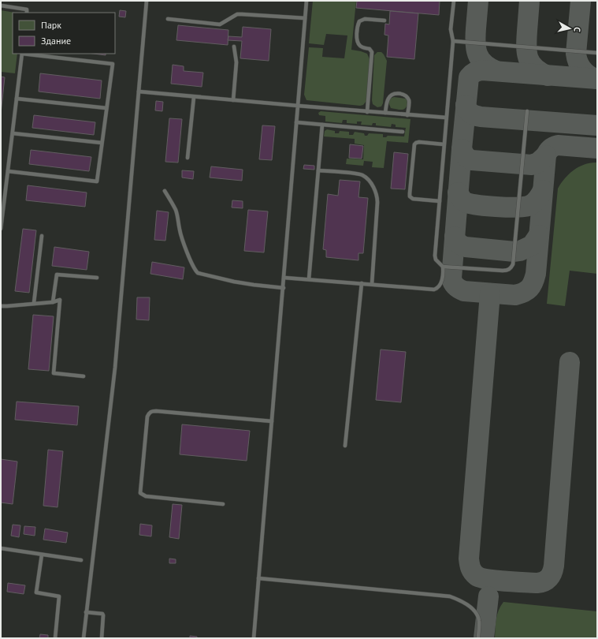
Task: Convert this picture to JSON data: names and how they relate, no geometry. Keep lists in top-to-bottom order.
{
  "legend": ["Парк", "Здание"],
  "north": "right"
}
